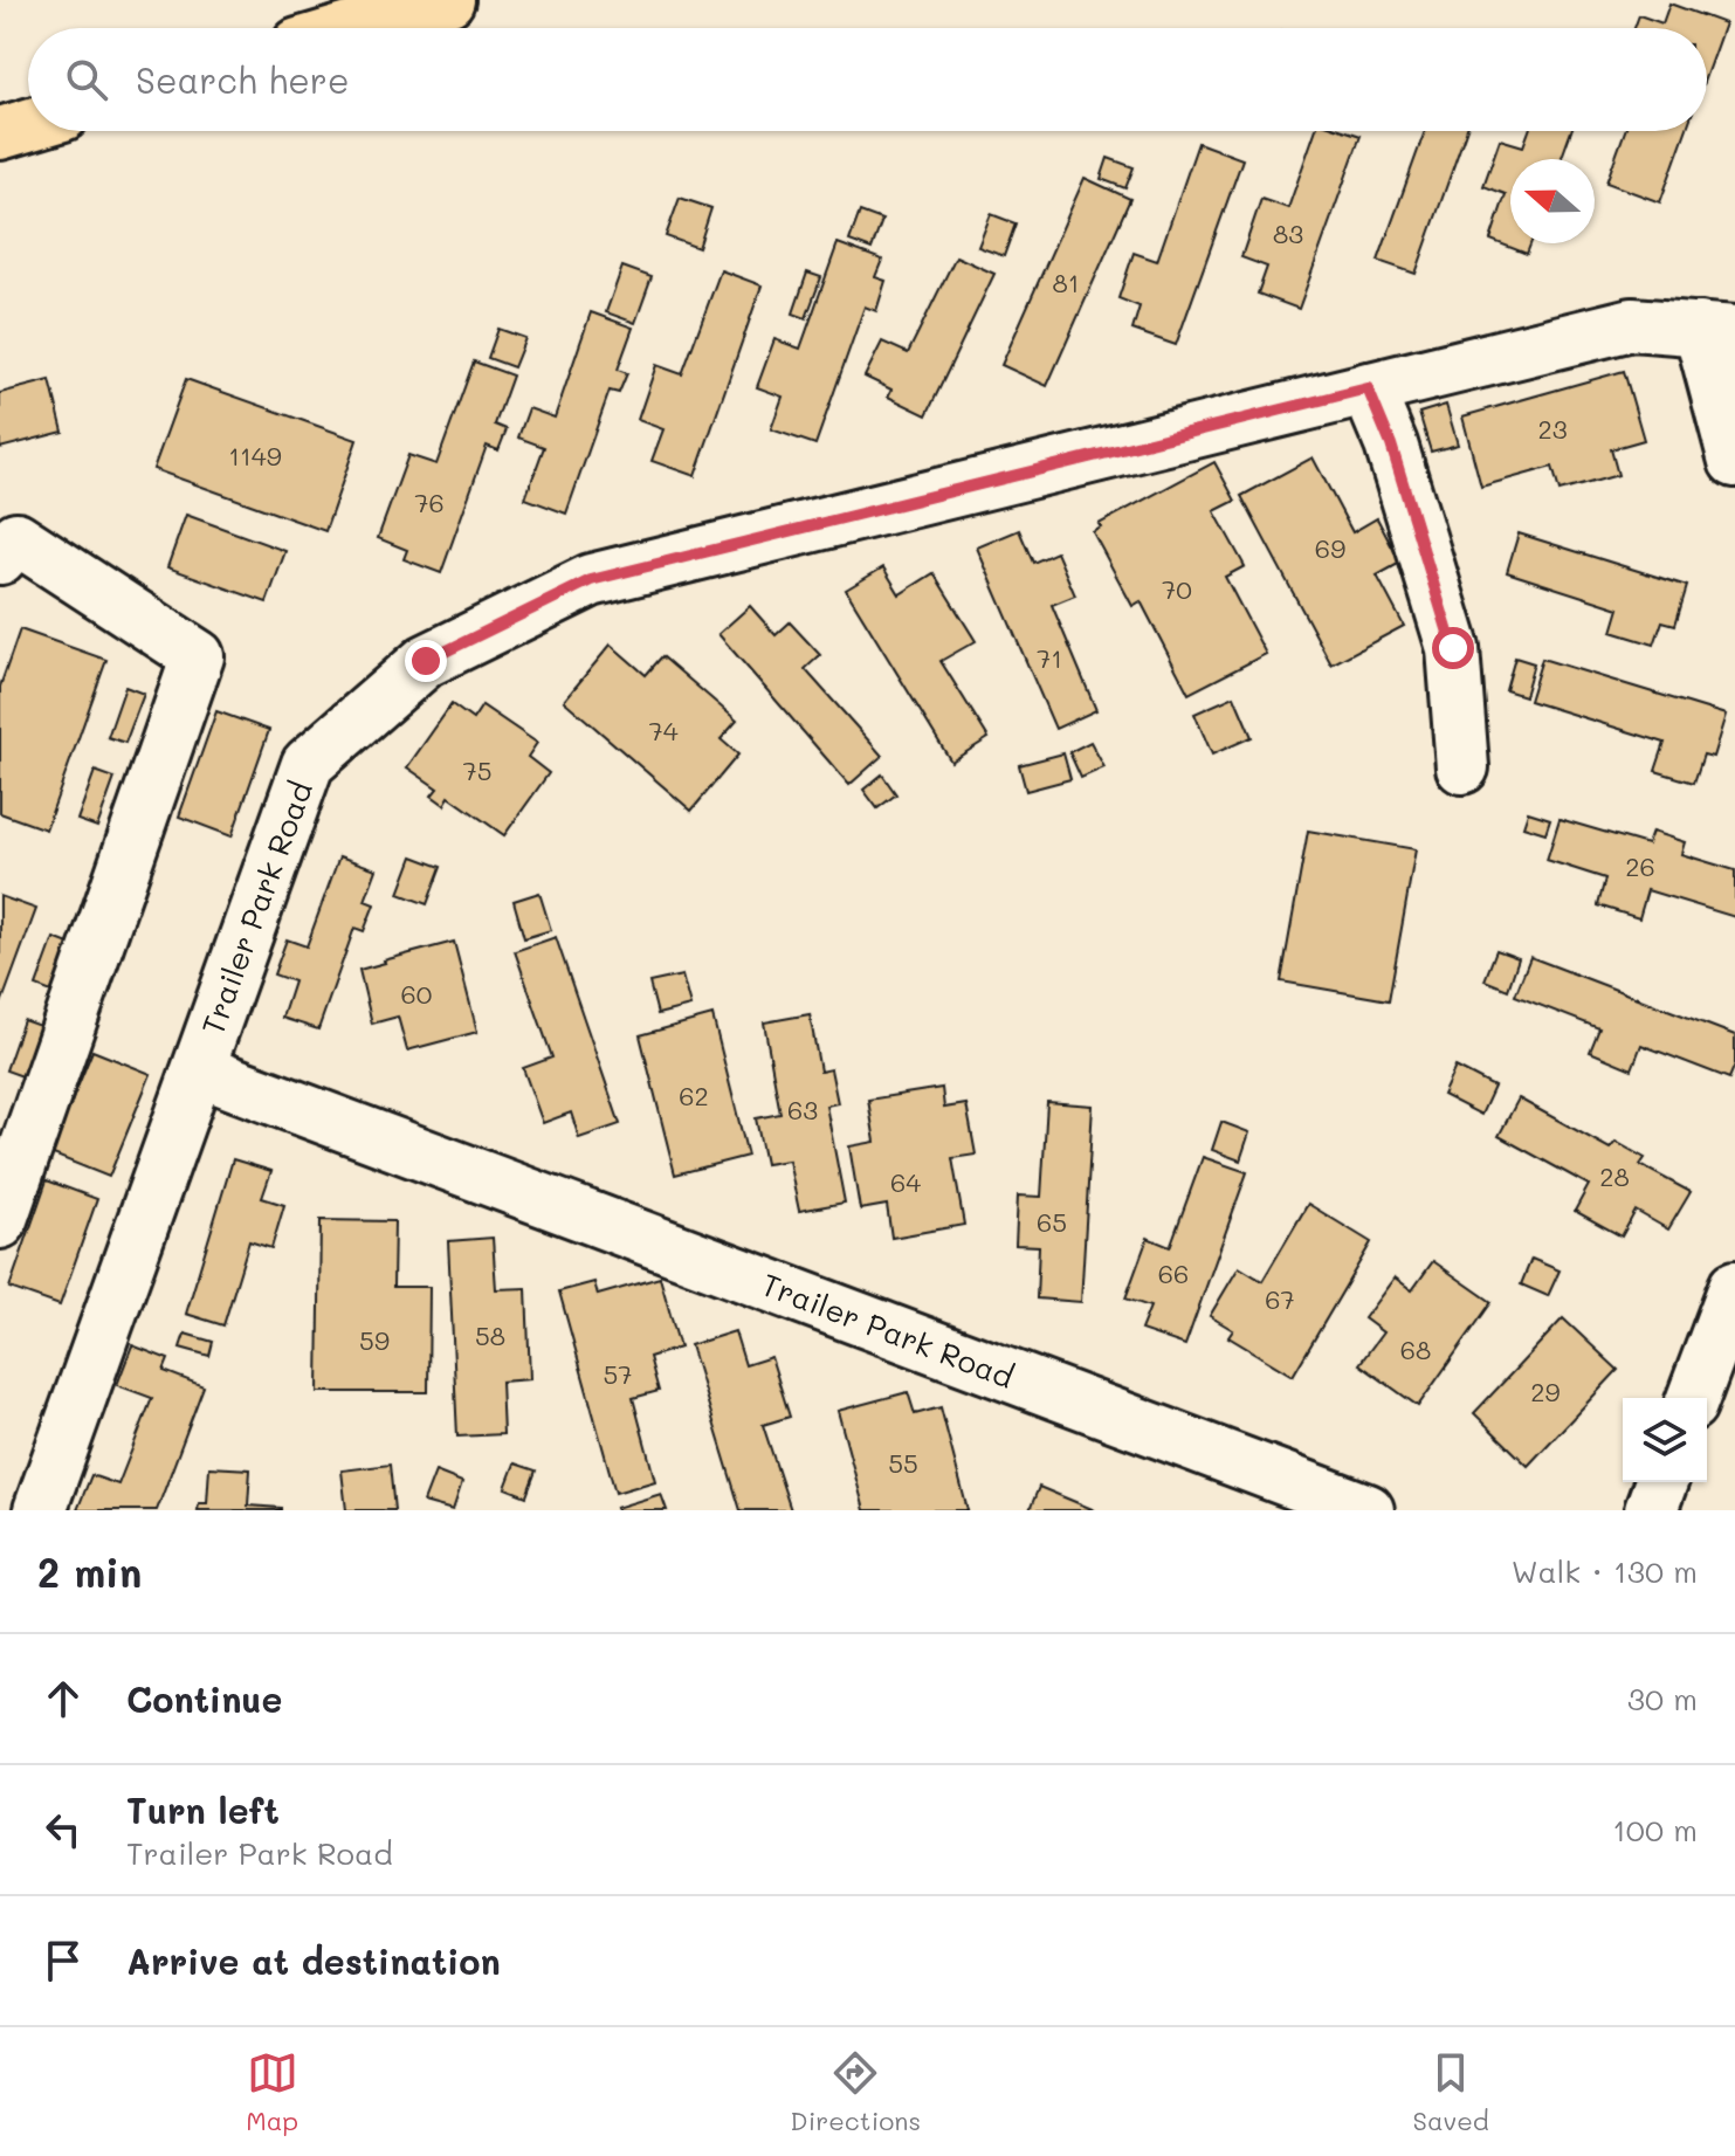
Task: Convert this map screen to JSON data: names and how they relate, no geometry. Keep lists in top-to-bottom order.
{
  "streets": {
    "lane": ["Trailer Park Road"]
  },
  "house_numbers": [
    "83",
    "81",
    "23",
    "1149",
    "76",
    "69",
    "70",
    "71",
    "74",
    "75",
    "26",
    "60",
    "62",
    "63",
    "28",
    "64",
    "65",
    "66",
    "67",
    "58",
    "59",
    "68",
    "57",
    "29",
    "55"
  ],
  "north": "left",
  "page": {
    "search": "Search here",
    "heading": ["2 min", "Walk · 130 m"],
    "list": [
      ["Continue", "30 m"],
      ["Turn left", "Trailer Park Road", "100 m"],
      "Arrive at destination"
    ],
    "nav": ["Map", "Directions", "Saved"]
  }
}
